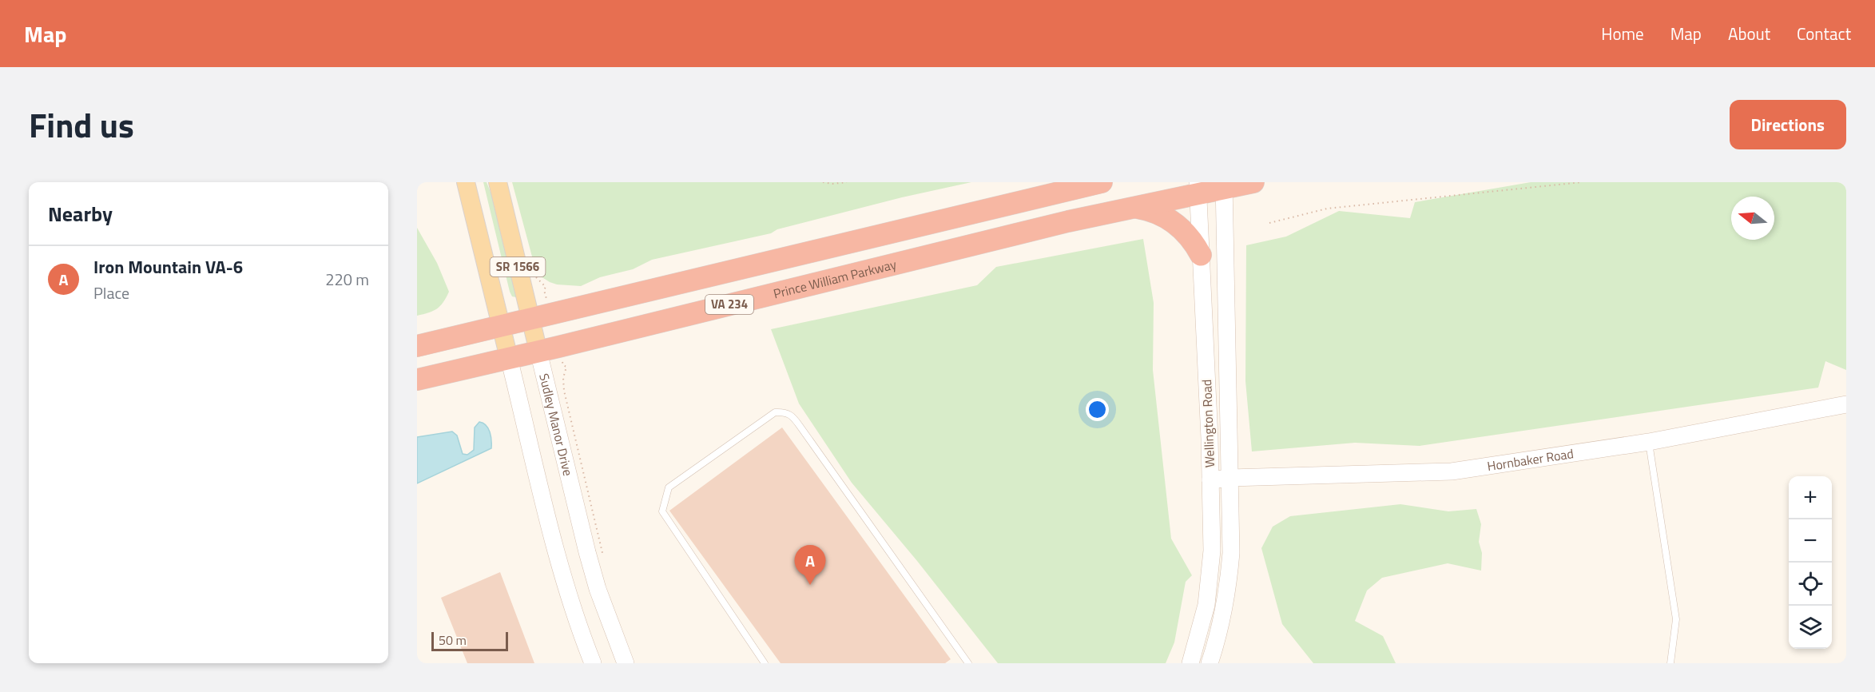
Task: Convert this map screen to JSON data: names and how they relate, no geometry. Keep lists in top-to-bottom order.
{
  "streets": {
    "highway": ["Prince William Parkway", "VA 234"],
    "main road": [
      "SR 1566",
      "Wellington Road",
      "Sudley Manor Drive",
      "Hornbaker Road"
    ]
  },
  "crossings": [
    ["SR 1566", "Prince William Parkway"],
    ["SR 1566", "VA 234"],
    ["Prince William Parkway", "Wellington Road"],
    ["Prince William Parkway", "Sudley Manor Drive"],
    ["VA 234", "Sudley Manor Drive"],
    ["Wellington Road", "Hornbaker Road"]
  ],
  "scale_bar": "50 m",
  "north": "left",
  "page": {
    "header": "Map",
    "nav": [
      "Home",
      "Map",
      "About",
      "Contact"
    ],
    "title": "Find us",
    "buttons": "Directions",
    "heading": "Nearby",
    "list": [
      {
        "mark": "A",
        "name": "Iron Mountain VA-6",
        "note": "Place",
        "value": "220 m"
      }
    ],
    "map_buttons": ["+", "−"],
    "pins": "A",
    "scale": "50 m"
  }
}
